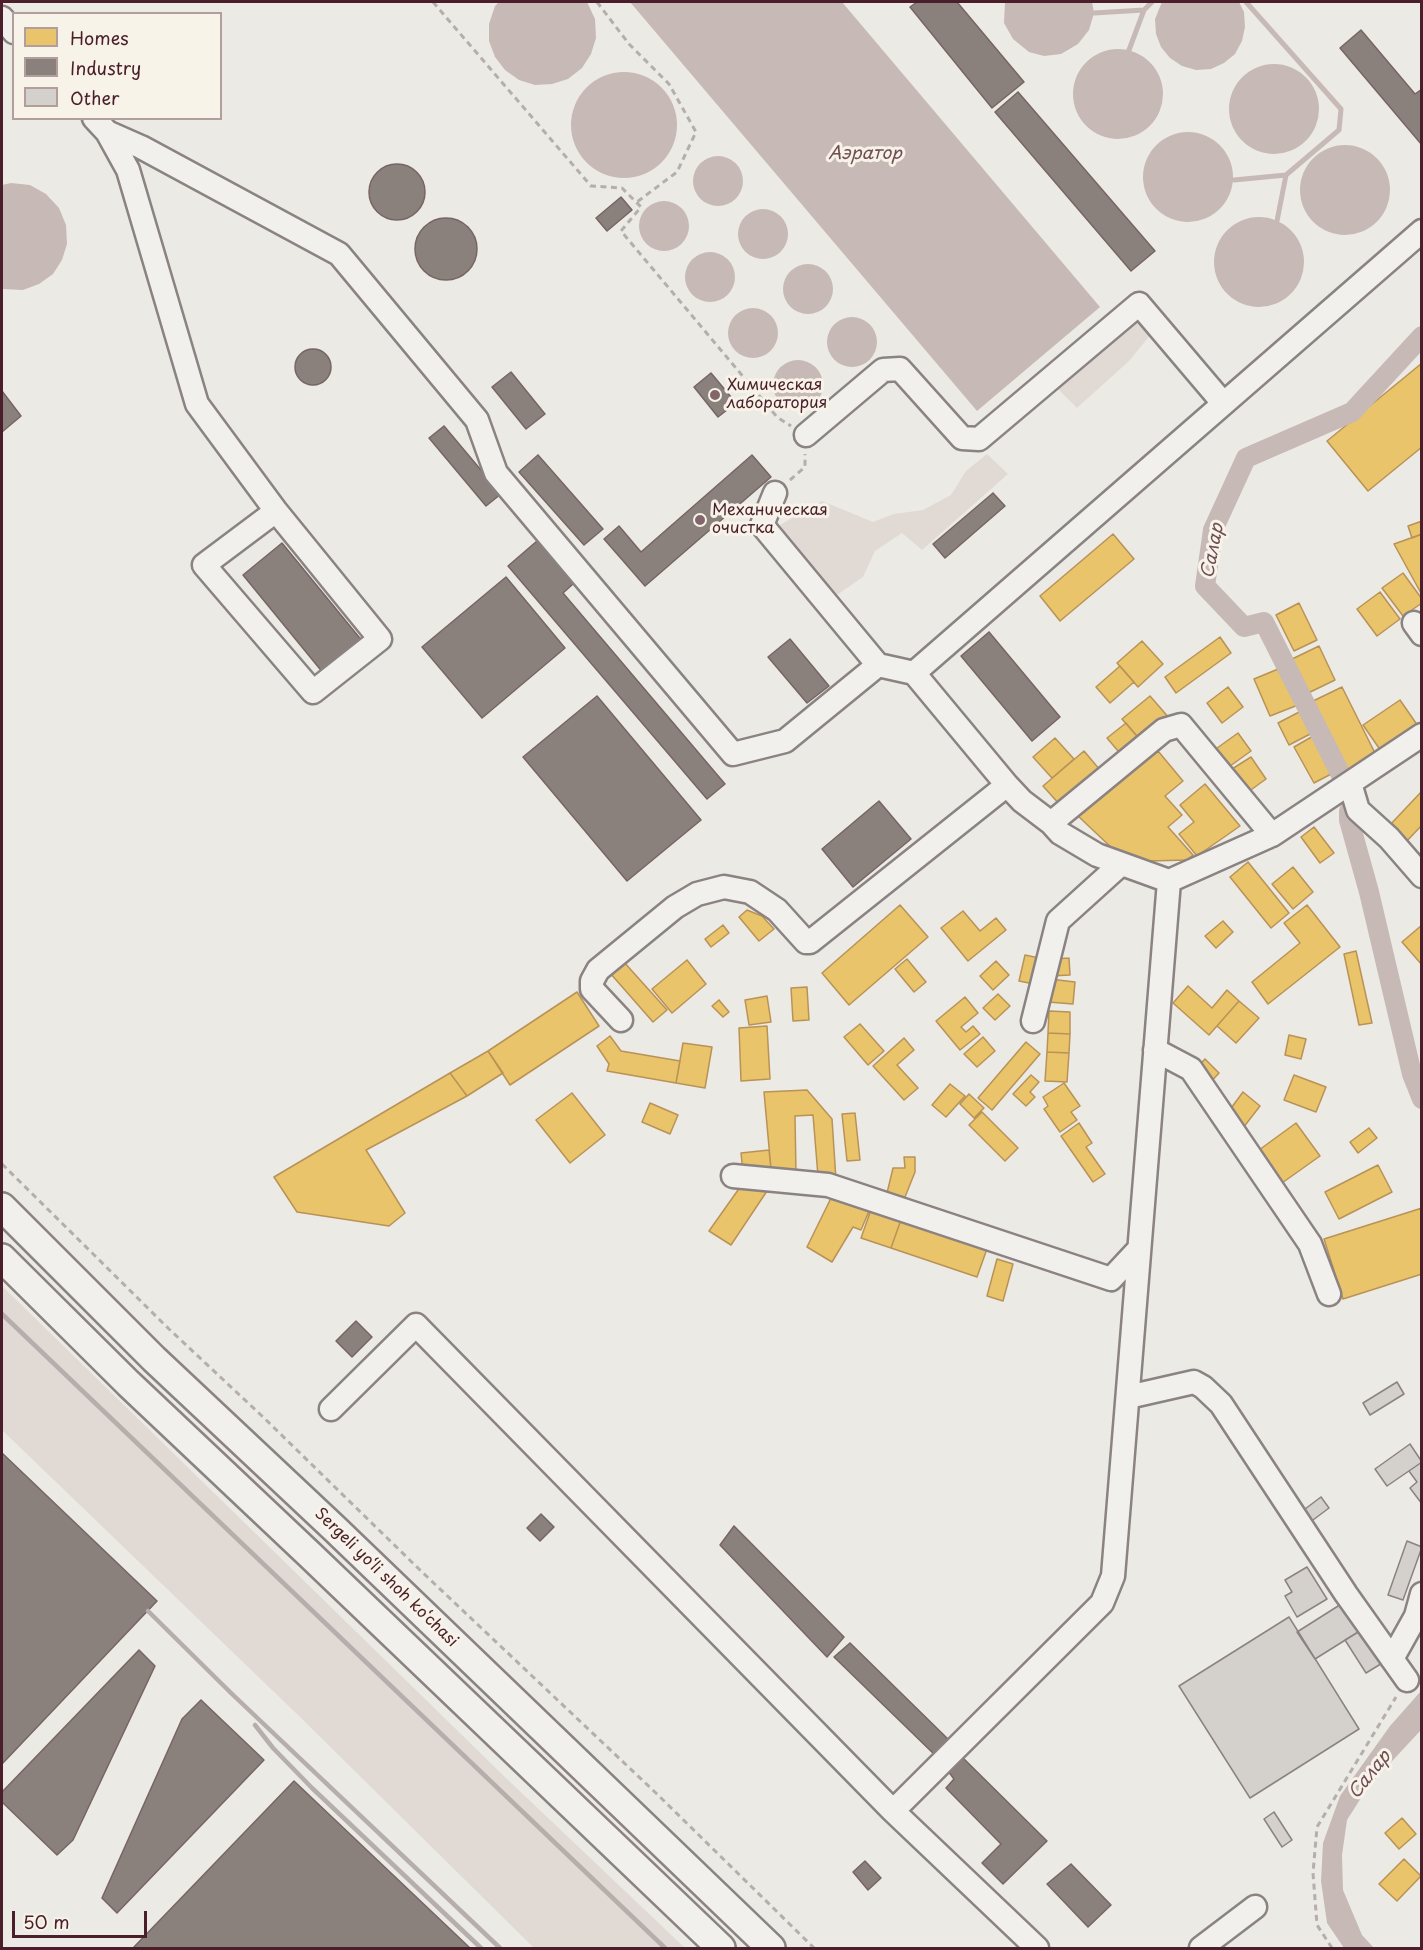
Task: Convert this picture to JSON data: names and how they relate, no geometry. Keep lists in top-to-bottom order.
{
  "streets": {
    "main road": ["Sergeli yo‘li shoh ko‘chasi"]
  },
  "water": ["Аэратор", "Салар"],
  "places": ["Химическая лаборатория", "Механическая очистка"],
  "legend": ["Homes", "Industry", "Other"],
  "scale_bar": "50 m"
}
